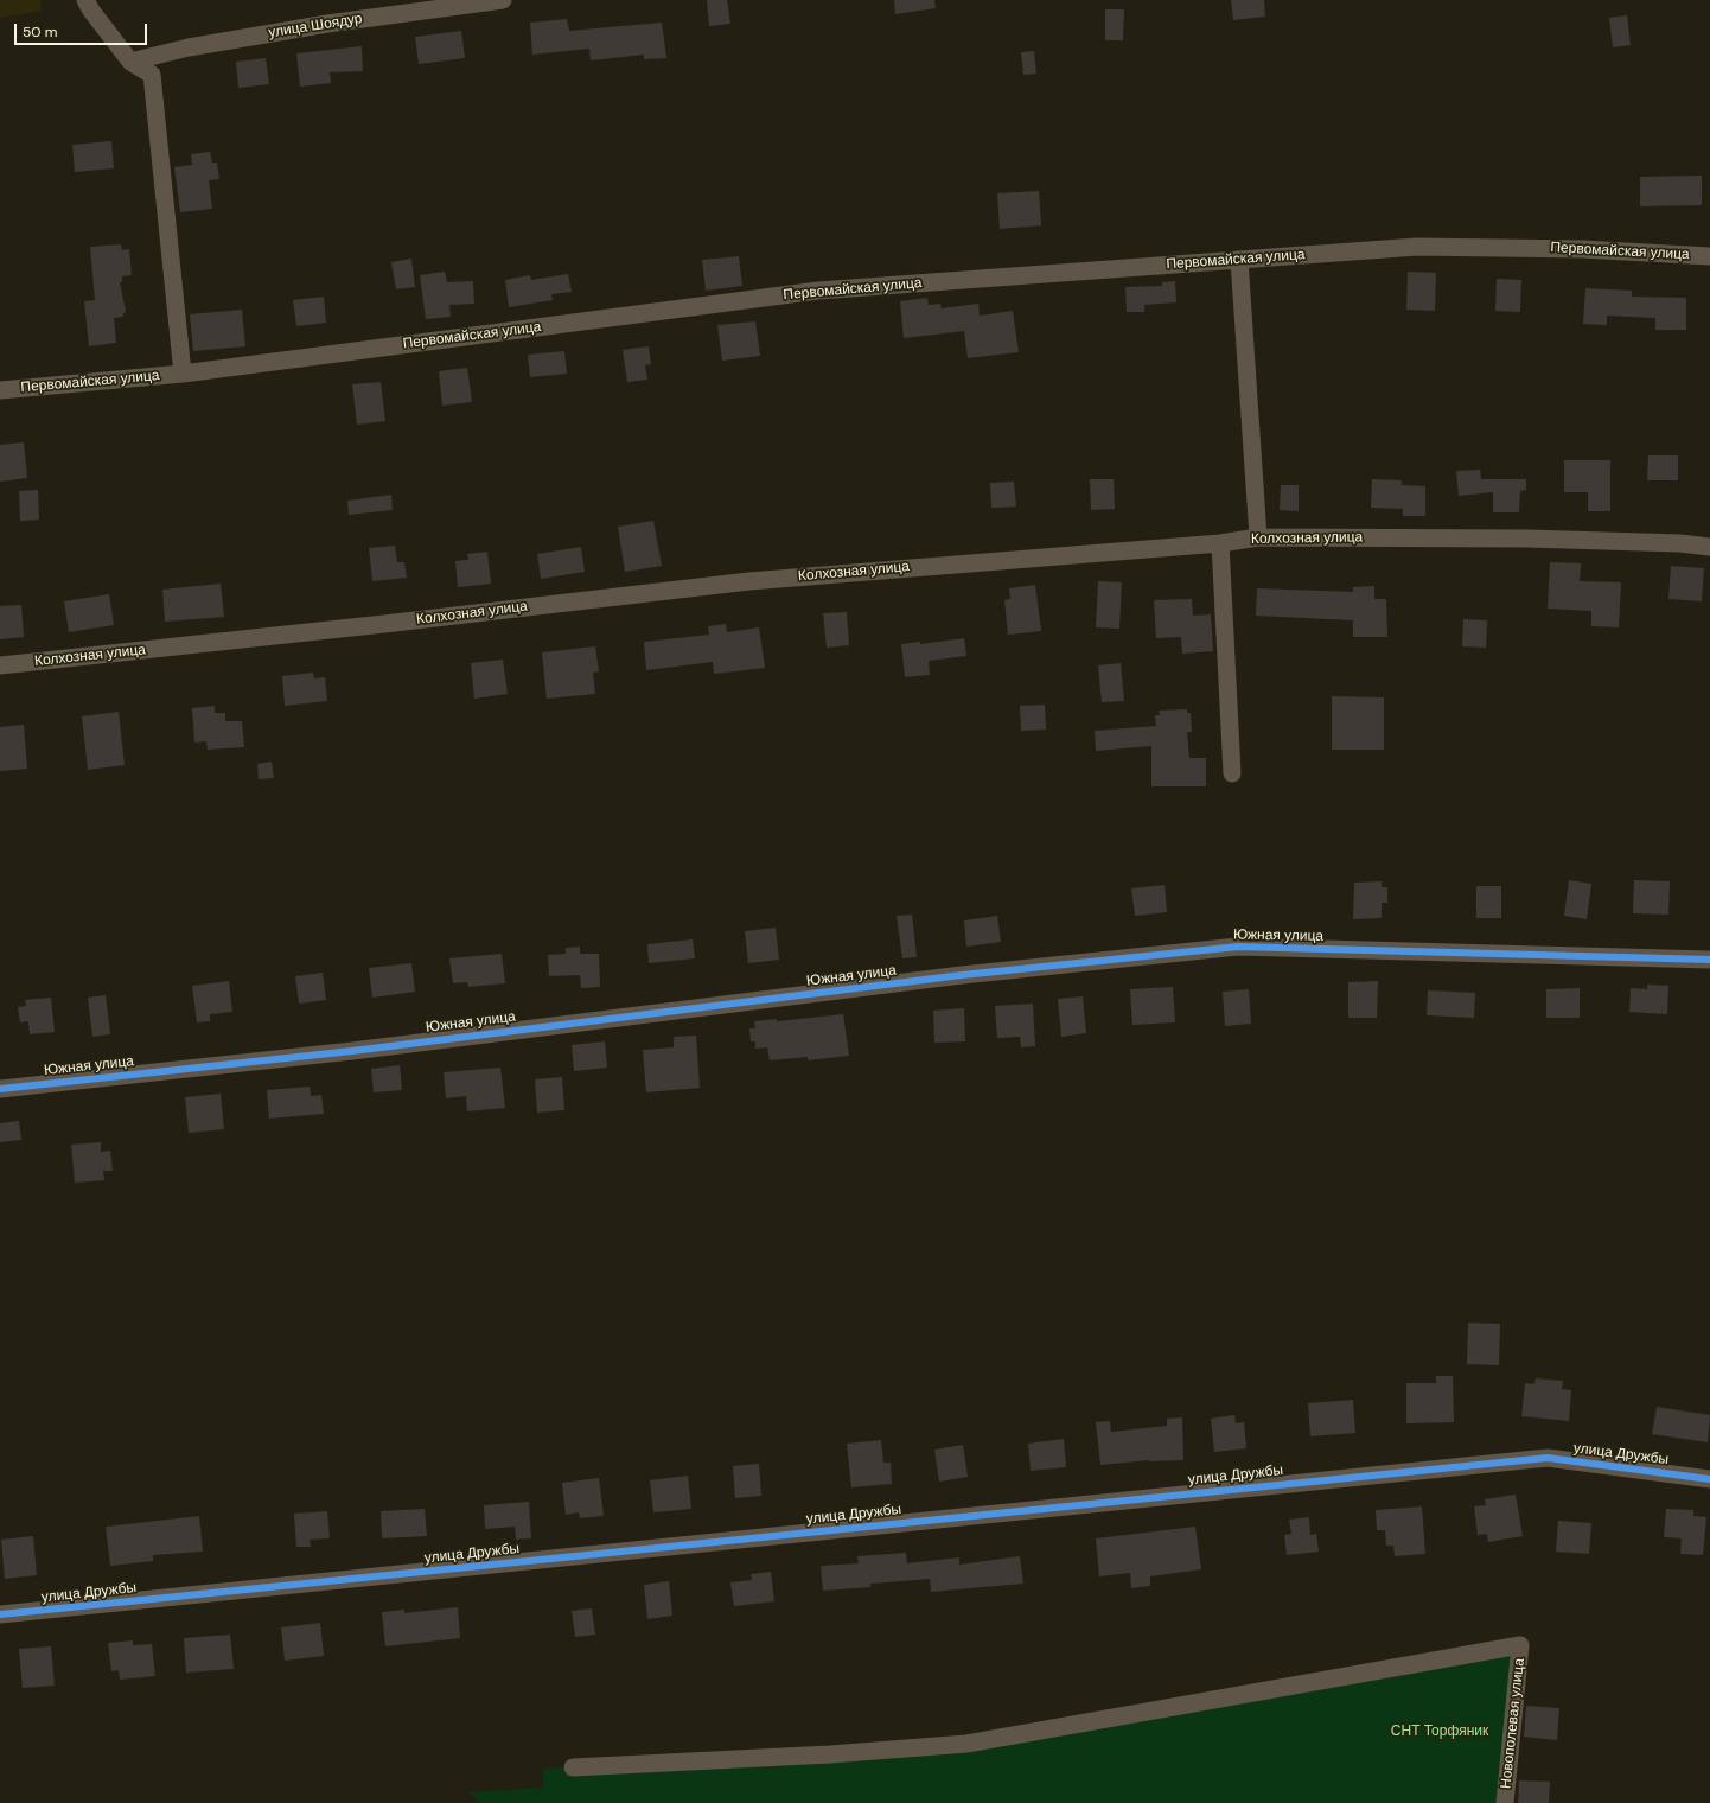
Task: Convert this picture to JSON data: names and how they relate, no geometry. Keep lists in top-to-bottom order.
{
  "streets": {
    "street": [
      "улица Шоядур",
      "Первомайская улица",
      "Колхозная улица",
      "Южная улица",
      "улица Дружбы",
      "Новополевая улица"
    ]
  },
  "parks": ["СНТ Торфяник"],
  "scale_bar": "50 m"
}
